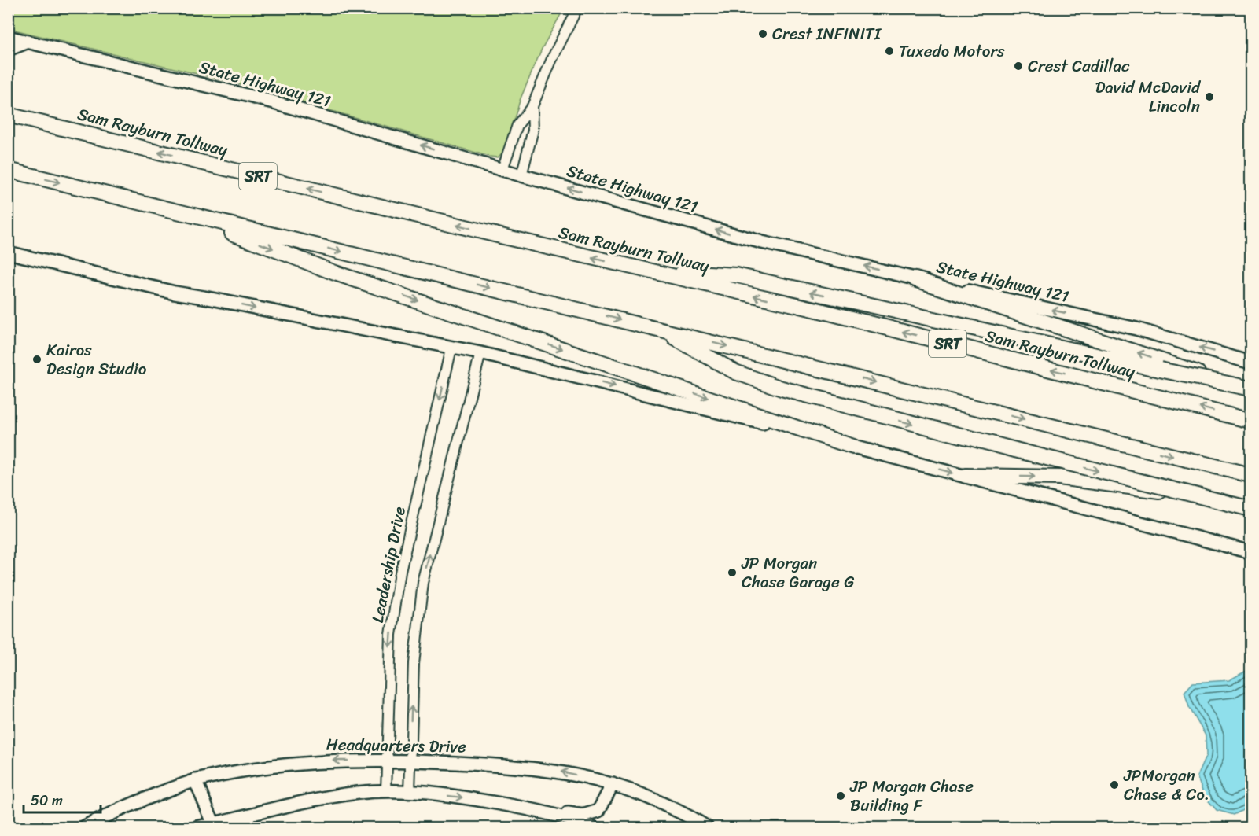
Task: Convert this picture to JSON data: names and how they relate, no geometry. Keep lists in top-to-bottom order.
{
  "streets": {
    "highway": ["Sam Rayburn Tollway", "SRT"],
    "main road": ["State Highway 121", "Headquarters Drive"],
    "street": ["Leadership Drive"]
  },
  "crossings": [
    ["Leadership Drive", "Headquarters Drive"]
  ],
  "one_way": ["State Highway 121"],
  "places": [
    "Crest INFINITI",
    "Tuxedo Motors",
    "Crest Cadillac",
    "David McDavid Lincoln",
    "Kairos Design Studio",
    "JP Morgan Chase Garage G",
    "JPMorgan Chase & Co.",
    "JP Morgan Chase Building F"
  ],
  "scale_bar": "50 m"
}
